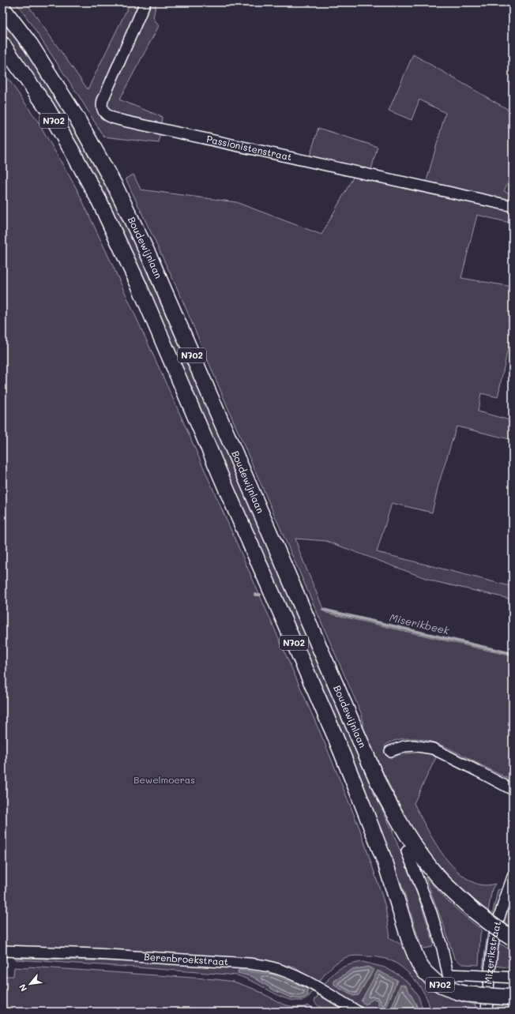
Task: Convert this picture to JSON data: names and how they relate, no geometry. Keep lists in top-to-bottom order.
{
  "streets": {
    "highway": ["N702", "Boudewijnlaan"],
    "street": ["Passionistenstraat", "Mizerikstraat", "Berenbroekstraat"]
  },
  "water": ["Miserikbeek"],
  "parks": ["Bewelmoeras"],
  "north": "bottom left"
}
